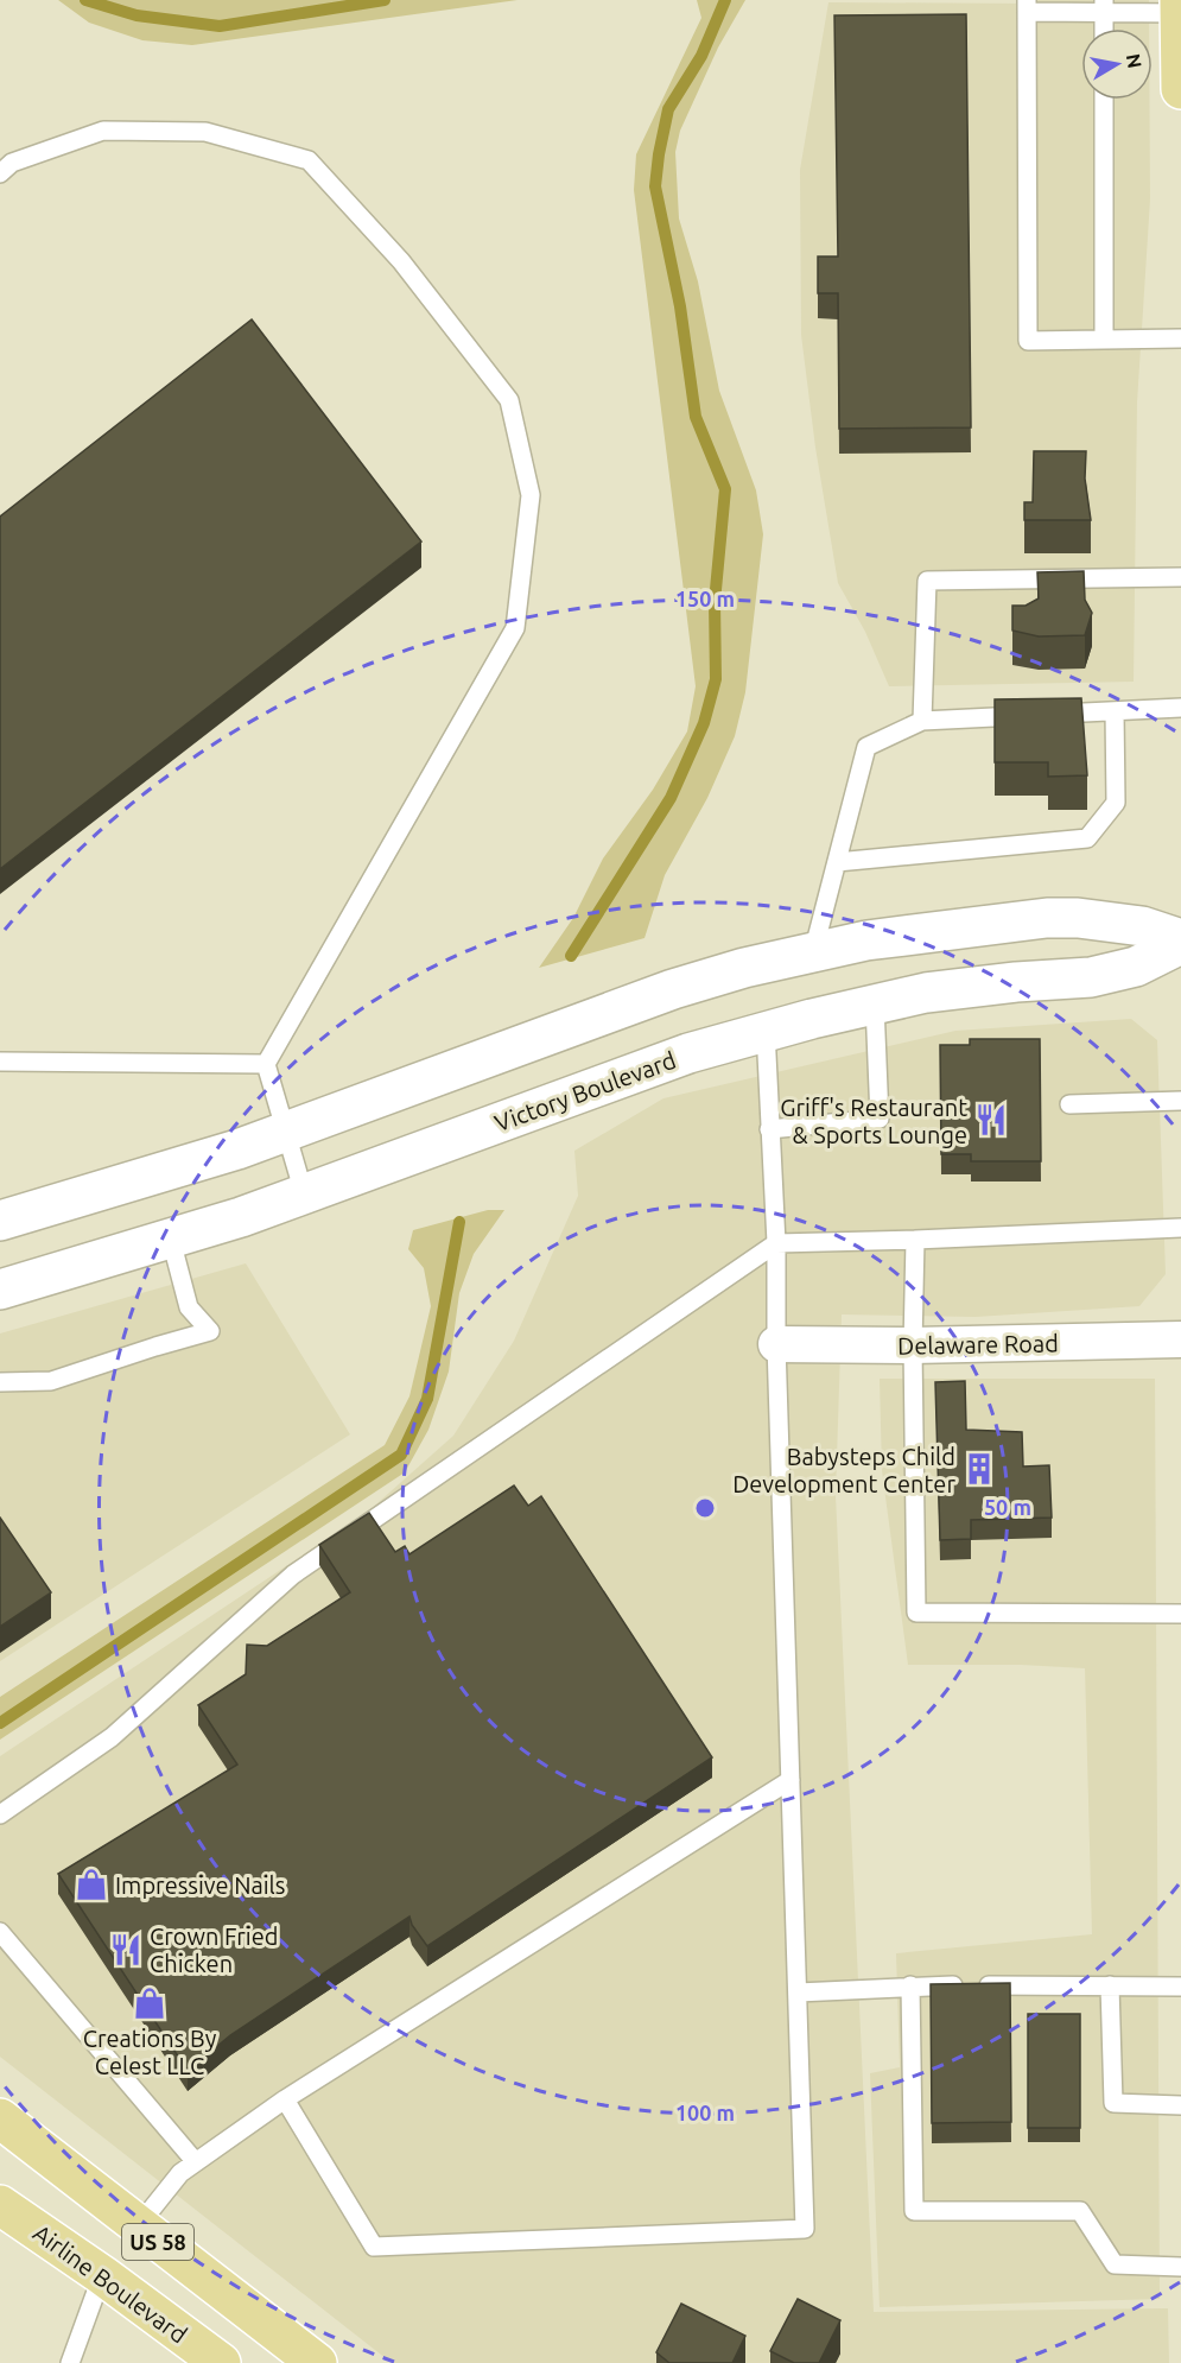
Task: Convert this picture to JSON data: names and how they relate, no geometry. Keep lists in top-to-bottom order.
{
  "streets": {
    "main road": ["Victory Boulevard", "US 58", "Airline Boulevard"],
    "street": ["Delaware Road"]
  },
  "places": {
    "restaurant": ["Griff's Restaurant & Sports Lounge", "Crown Fried Chicken"],
    "building": ["Babysteps Child Development Center"],
    "shop": ["Impressive Nails", "Creations By Celest LLC"]
  },
  "north": "right",
  "rings": ["150 m", "50 m", "100 m"]
}
